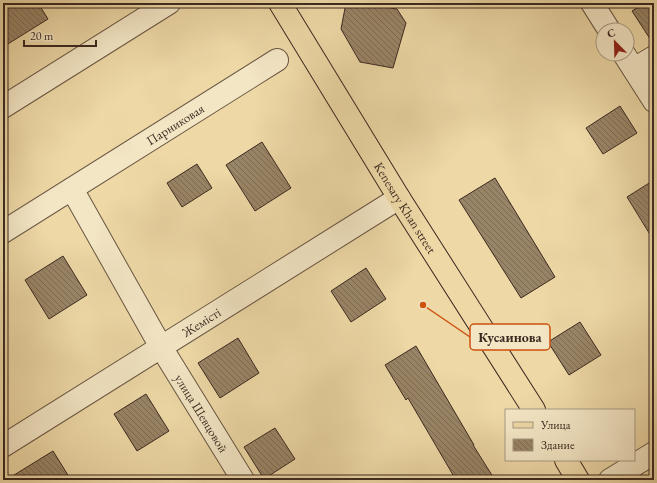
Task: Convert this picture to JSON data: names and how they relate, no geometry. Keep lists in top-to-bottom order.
{
  "streets": {
    "main road": ["Kenesary Khan street"],
    "street": ["Парниковая", "Жемісті", "улица Шевцовой"]
  },
  "crossings": [
    ["Kenesary Khan street", "Жемісті"],
    ["Жемісті", "улица Шевцовой"]
  ],
  "places": ["Кусаинова"],
  "legend": ["Улица", "Здание"],
  "scale_bar": "20 m",
  "north": "top left"
}
